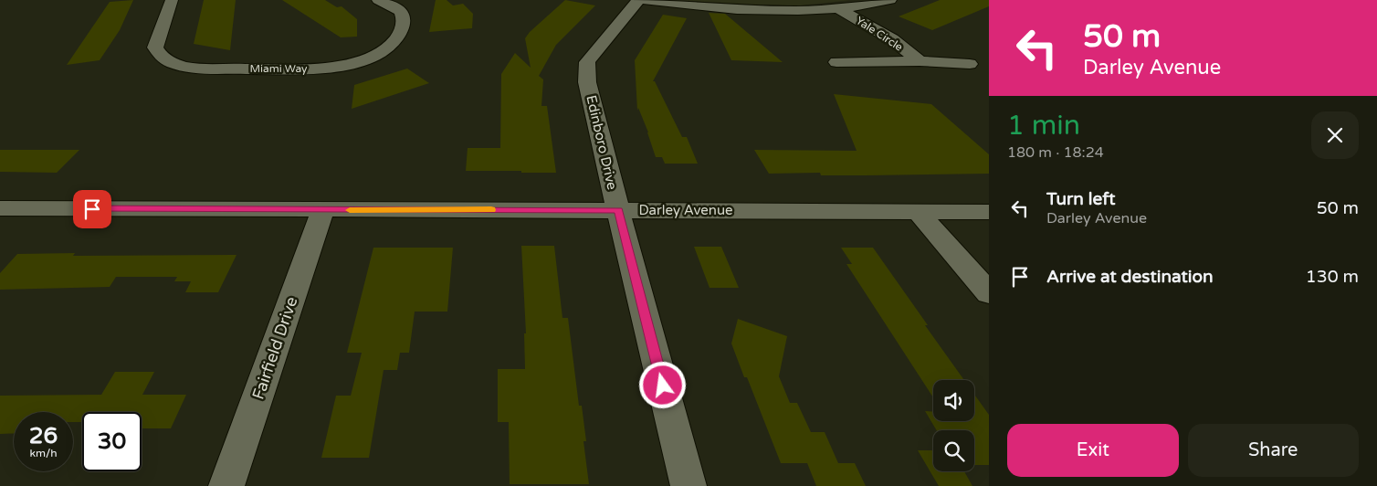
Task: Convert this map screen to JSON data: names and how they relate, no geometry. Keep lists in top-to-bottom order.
{
  "streets": {
    "street": [
      "Yale Circle",
      "Miami Way",
      "Edinboro Drive",
      "Darley Avenue",
      "Fairfield Drive"
    ]
  },
  "crossings": [
    ["Edinboro Drive", "Darley Avenue"],
    ["Darley Avenue", "Fairfield Drive"]
  ],
  "page": {
    "turn": ["50 m", "Darley Avenue"],
    "heading": ["1 min", "180 m · 18:24"],
    "list": [
      {
        "name": "Turn left",
        "note": "Darley Avenue",
        "value": "50 m"
      },
      {
        "name": "Arrive at destination",
        "value": "130 m"
      }
    ],
    "speed": "26 km/h",
    "limit": "30",
    "buttons": ["Exit", "Share"]
  }
}
